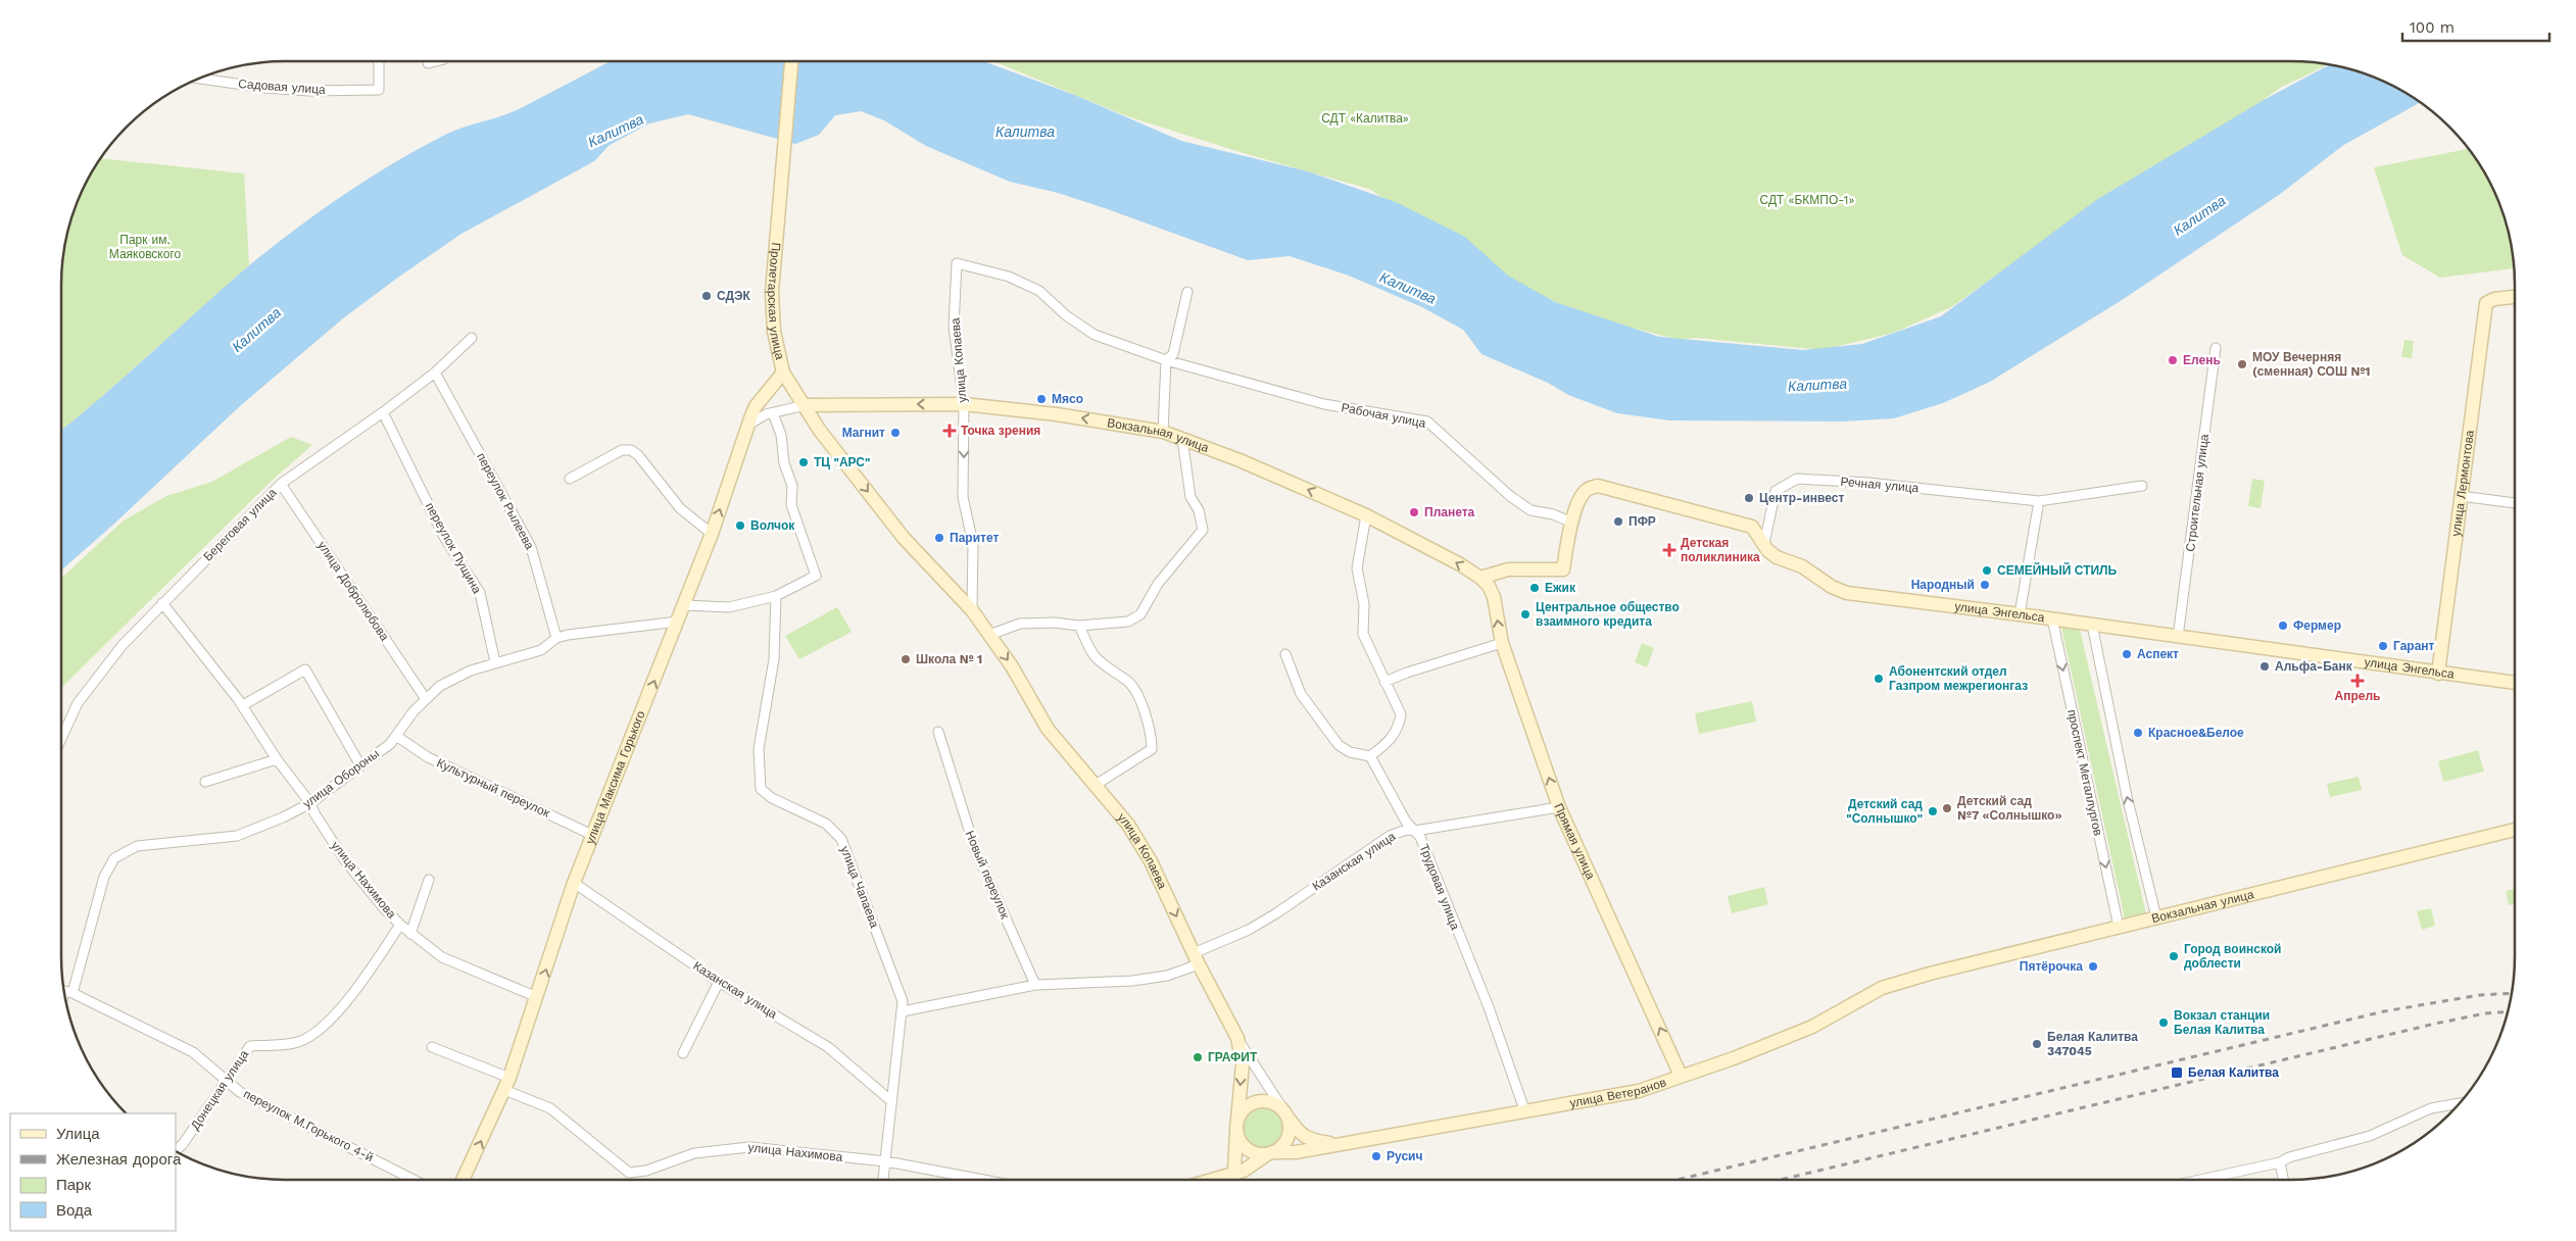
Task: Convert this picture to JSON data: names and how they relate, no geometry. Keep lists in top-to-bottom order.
{
  "streets": {
    "main road": [
      "Пролетарская улица",
      "улица Копаева",
      "Вокзальная улица",
      "улица Лермонтова",
      "улица Энгельса",
      "улица Максима Горького",
      "Прямая улица",
      "улица Ветеранов"
    ],
    "street": [
      "Садовая улица",
      "Рабочая улица",
      "Речная улица",
      "Строительная улица",
      "переулок Рылеева",
      "Береговая улица",
      "переулок Пущина",
      "улица Добролюбова",
      "проспект Металлургов",
      "улица Обороны",
      "Культурный переулок",
      "Казанская улица",
      "Новый переулок",
      "улица Нахимова",
      "улица Чапаева",
      "Трудовая улица",
      "Донецкая улица",
      "переулок М.Горького 4-й"
    ]
  },
  "crossings": [
    ["Пролетарская улица", "улица Копаева"],
    ["Пролетарская улица", "улица Максима Горького"],
    ["улица Копаева", "Рабочая улица"],
    ["улица Копаева", "Вокзальная улица"],
    ["улица Копаева", "улица Максима Горького"],
    ["улица Копаева", "Казанская улица"],
    ["улица Копаева", "улица Ветеранов"],
    ["Рабочая улица", "улица Энгельса"],
    ["Вокзальная улица", "улица Энгельса"],
    ["Вокзальная улица", "проспект Металлургов"],
    ["Вокзальная улица", "Прямая улица"],
    ["Вокзальная улица", "улица Ветеранов"],
    ["улица Лермонтова", "улица Энгельса"],
    ["Речная улица", "улица Энгельса"],
    ["Строительная улица", "улица Энгельса"],
    ["переулок Рылеева", "Береговая улица"],
    ["переулок Рылеева", "улица Обороны"],
    ["Береговая улица", "переулок Пущина"],
    ["Береговая улица", "улица Добролюбова"],
    ["Береговая улица", "улица Нахимова"],
    ["переулок Пущина", "улица Обороны"],
    ["улица Добролюбова", "улица Обороны"],
    ["улица Энгельса", "проспект Металлургов"],
    ["улица Максима Горького", "улица Обороны"],
    ["улица Максима Горького", "Культурный переулок"],
    ["улица Максима Горького", "Казанская улица"],
    ["улица Максима Горького", "улица Нахимова"],
    ["улица Обороны", "Культурный переулок"],
    ["улица Обороны", "улица Нахимова"],
    ["улица Обороны", "переулок М.Горького 4-й"],
    ["Прямая улица", "Казанская улица"],
    ["Прямая улица", "улица Ветеранов"],
    ["Казанская улица", "Новый переулок"],
    ["Казанская улица", "улица Чапаева"],
    ["Казанская улица", "Трудовая улица"],
    ["улица Нахимова", "улица Чапаева"],
    ["улица Нахимова", "Донецкая улица"],
    ["Трудовая улица", "улица Ветеранов"],
    ["Донецкая улица", "переулок М.Горького 4-й"]
  ],
  "one_way": [
    "улица Копаева",
    "Вокзальная улица",
    "улица Максима Горького",
    "Прямая улица"
  ],
  "water": ["Калитва"],
  "parks": ["СДТ «Калитва»", "СДТ «БКМПО-1»", "Парк им. Маяковского"],
  "places": {
    "other": [
      "СДЭК",
      "Елень",
      "МОУ Вечерняя (сменная) СОШ №1",
      "Мясо",
      "Магнит",
      "ТЦ \"АРС\"",
      "Центр-инвест",
      "Планета",
      "ПФР",
      "Волчок",
      "Паритет",
      "СЕМЕЙНЫЙ СТИЛЬ",
      "Народный",
      "Ежик",
      "Центральное общество взаимного кредита",
      "Фермер",
      "Гарант",
      "Аспект",
      "Школа № 1",
      "Альфа-Банк",
      "Абонентский отдел Газпром межрегионгаз",
      "Красное&Белое",
      "Детский сад №7 «Солнышко»",
      "Детский сад \"Солнышко\"",
      "Город воинской доблести",
      "Пятёрочка",
      "Вокзал станции Белая Калитва",
      "Белая Калитва 347045",
      "ГРАФИТ",
      "Русич"
    ],
    "health": ["Точка зрения", "Детская поликлиника", "Апрель"],
    "transit": ["Белая Калитва"]
  },
  "legend": [
    "Улица",
    "Железная дорога",
    "Парк",
    "Вода"
  ],
  "scale_bar": "100 m"
}
